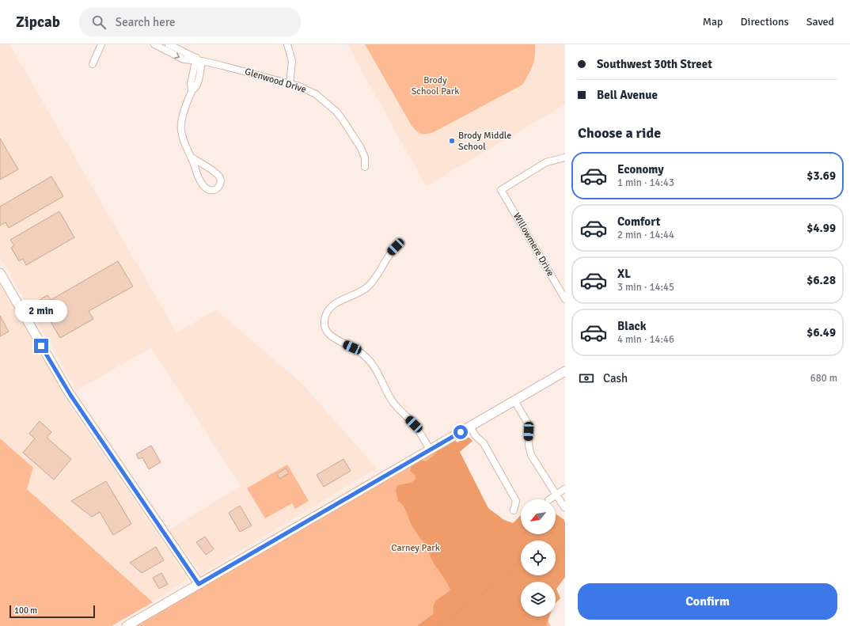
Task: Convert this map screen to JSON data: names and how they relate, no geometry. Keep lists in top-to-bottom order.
{
  "streets": {
    "street": ["Glenwood Drive", "Willowmere Drive"]
  },
  "parks": ["Brody School Park", "Carney Park"],
  "places": ["Brody Middle School"],
  "scale_bar": "100 m",
  "north": "bottom left",
  "page": {
    "header": "Zipcab",
    "search": "Search here",
    "nav": ["Map", "Directions", "Saved"],
    "banner": ["Southwest 30th Street", "Bell Avenue"],
    "heading": "Choose a ride",
    "list": [
      {
        "name": "Economy",
        "note": "1 min · 14:43",
        "value": "$3.69"
      },
      {
        "name": "Comfort",
        "note": "2 min · 14:44",
        "value": "$4.99"
      },
      {
        "name": "XL",
        "note": "3 min · 14:45",
        "value": "$6.28"
      },
      {
        "name": "Black",
        "note": "4 min · 14:46",
        "value": "$6.49"
      }
    ],
    "bubble": "2 min",
    "pay": ["Cash", "680 m"],
    "buttons": "Confirm",
    "scale": "100 m"
  }
}
